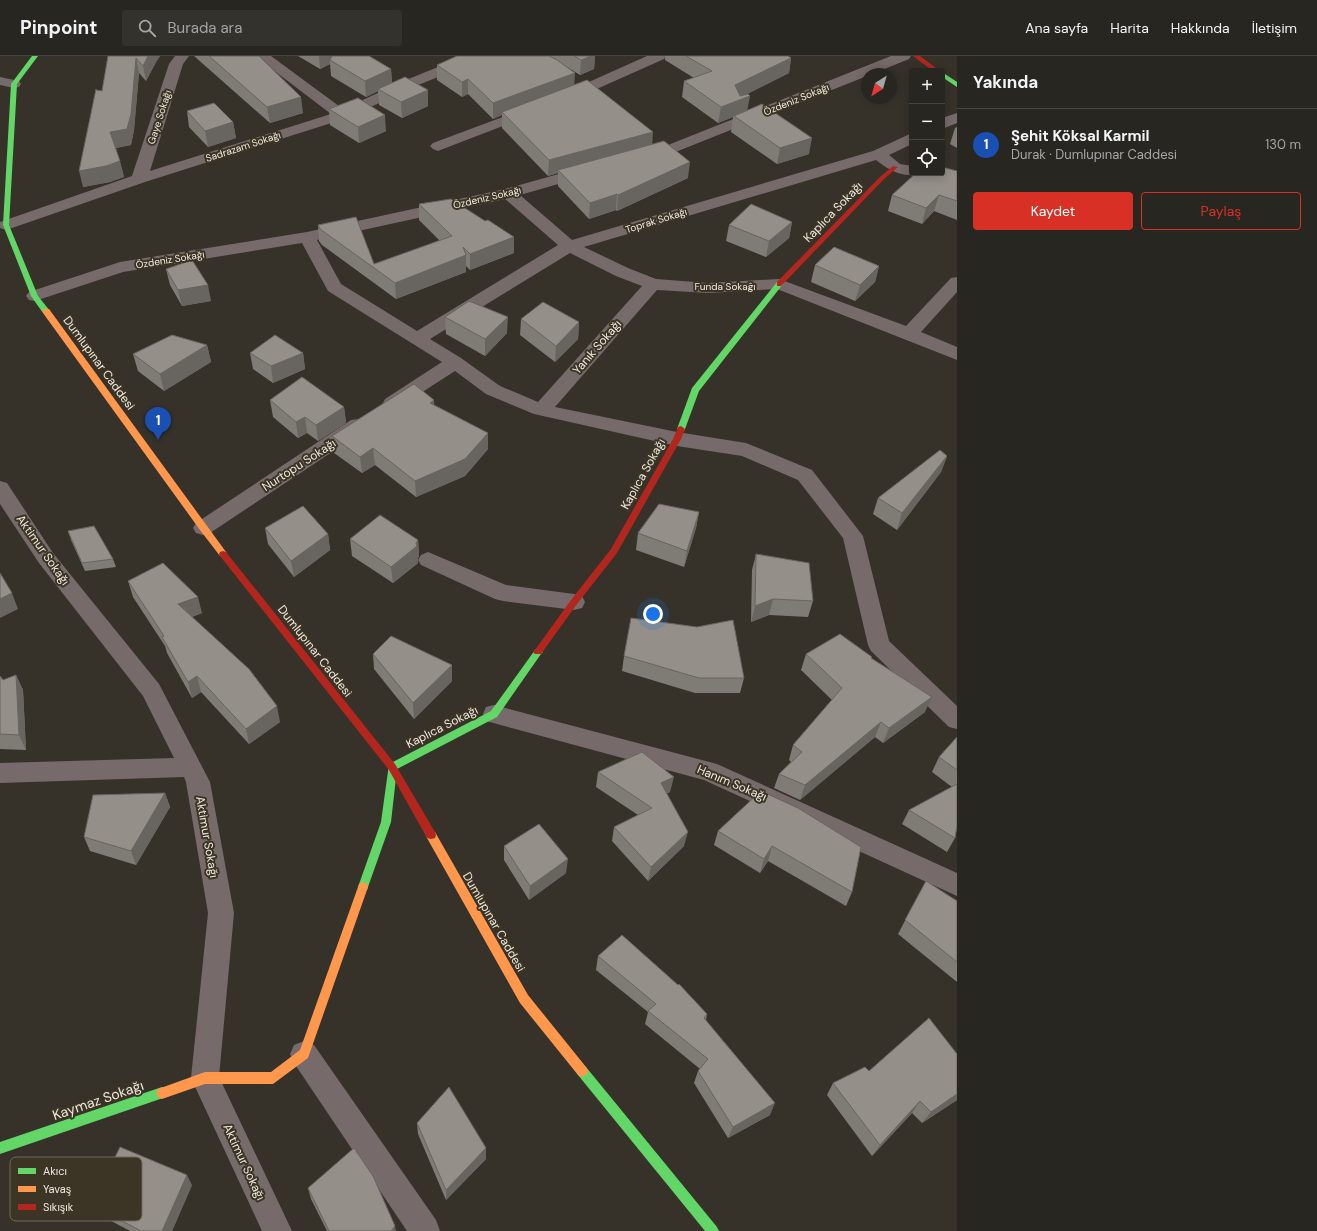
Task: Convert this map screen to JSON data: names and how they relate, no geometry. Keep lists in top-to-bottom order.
{
  "streets": {
    "main road": ["Kaplıca Sokağı", "Dumlupınar Caddesi", "Kaymaz Sokağı"],
    "street": [
      "Özdeniz Sokağı",
      "Gaye Sokağı",
      "Sadrazam Sokağı",
      "Toprak Sokağı",
      "Funda Sokağı",
      "Yanık Sokağı",
      "Nurtopu Sokağı",
      "Aktimur Sokağı",
      "Hanım Sokağı"
    ]
  },
  "crossings": [
    ["Özdeniz Sokağı", "Funda Sokağı"],
    ["Özdeniz Sokağı", "Dumlupınar Caddesi"],
    ["Gaye Sokağı", "Sadrazam Sokağı"],
    ["Sadrazam Sokağı", "Dumlupınar Caddesi"],
    ["Kaplıca Sokağı", "Funda Sokağı"],
    ["Kaplıca Sokağı", "Dumlupınar Caddesi"],
    ["Kaplıca Sokağı", "Hanım Sokağı"],
    ["Toprak Sokağı", "Funda Sokağı"],
    ["Funda Sokağı", "Yanık Sokağı"],
    ["Dumlupınar Caddesi", "Nurtopu Sokağı"],
    ["Aktimur Sokağı", "Kaymaz Sokağı"]
  ],
  "legend": ["Akıcı", "Yavaş", "Sıkışık"],
  "north": "bottom left",
  "page": {
    "header": "Pinpoint",
    "search": "Burada ara",
    "nav": [
      "Ana sayfa",
      "Harita",
      "Hakkında",
      "İletişim"
    ],
    "heading": "Yakında",
    "map_buttons": ["+", "−"],
    "list": [
      {
        "mark": "1",
        "name": "Şehit Köksal Karmil",
        "note": "Durak · Dumlupınar Caddesi",
        "value": "130 m"
      }
    ],
    "buttons": ["Kaydet", "Paylaş"],
    "pins": "1"
  }
}
